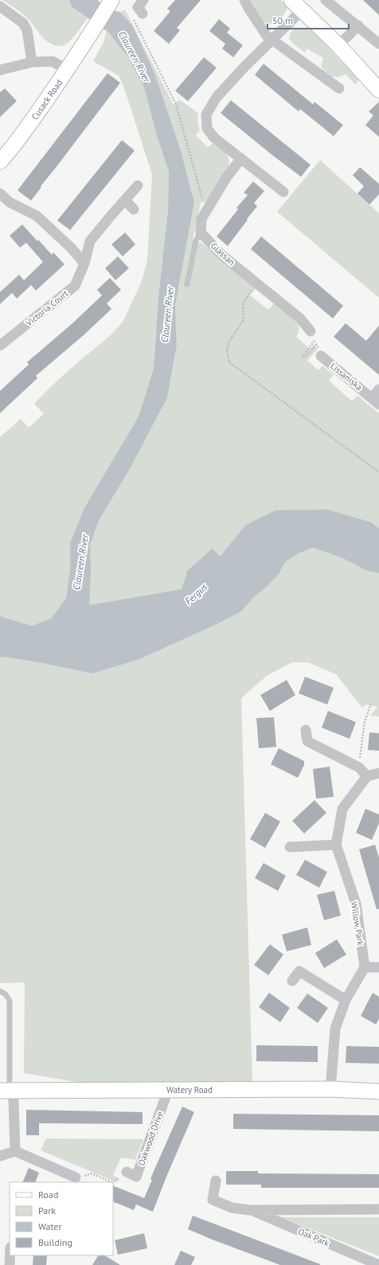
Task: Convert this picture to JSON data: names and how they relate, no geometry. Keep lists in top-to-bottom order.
{
  "streets": {
    "street": [
      "Cusack Road",
      "Glassan",
      "Victoria Court",
      "Lissaniska",
      "Willow Park",
      "Watery Road",
      "Oakwood Drive",
      "Oak Park"
    ]
  },
  "crossings": [
    ["Watery Road", "Oakwood Drive"]
  ],
  "water": ["Claureen River", "Fergus"],
  "legend": [
    "Road",
    "Park",
    "Water",
    "Building"
  ],
  "scale_bar": "50 m"
}
